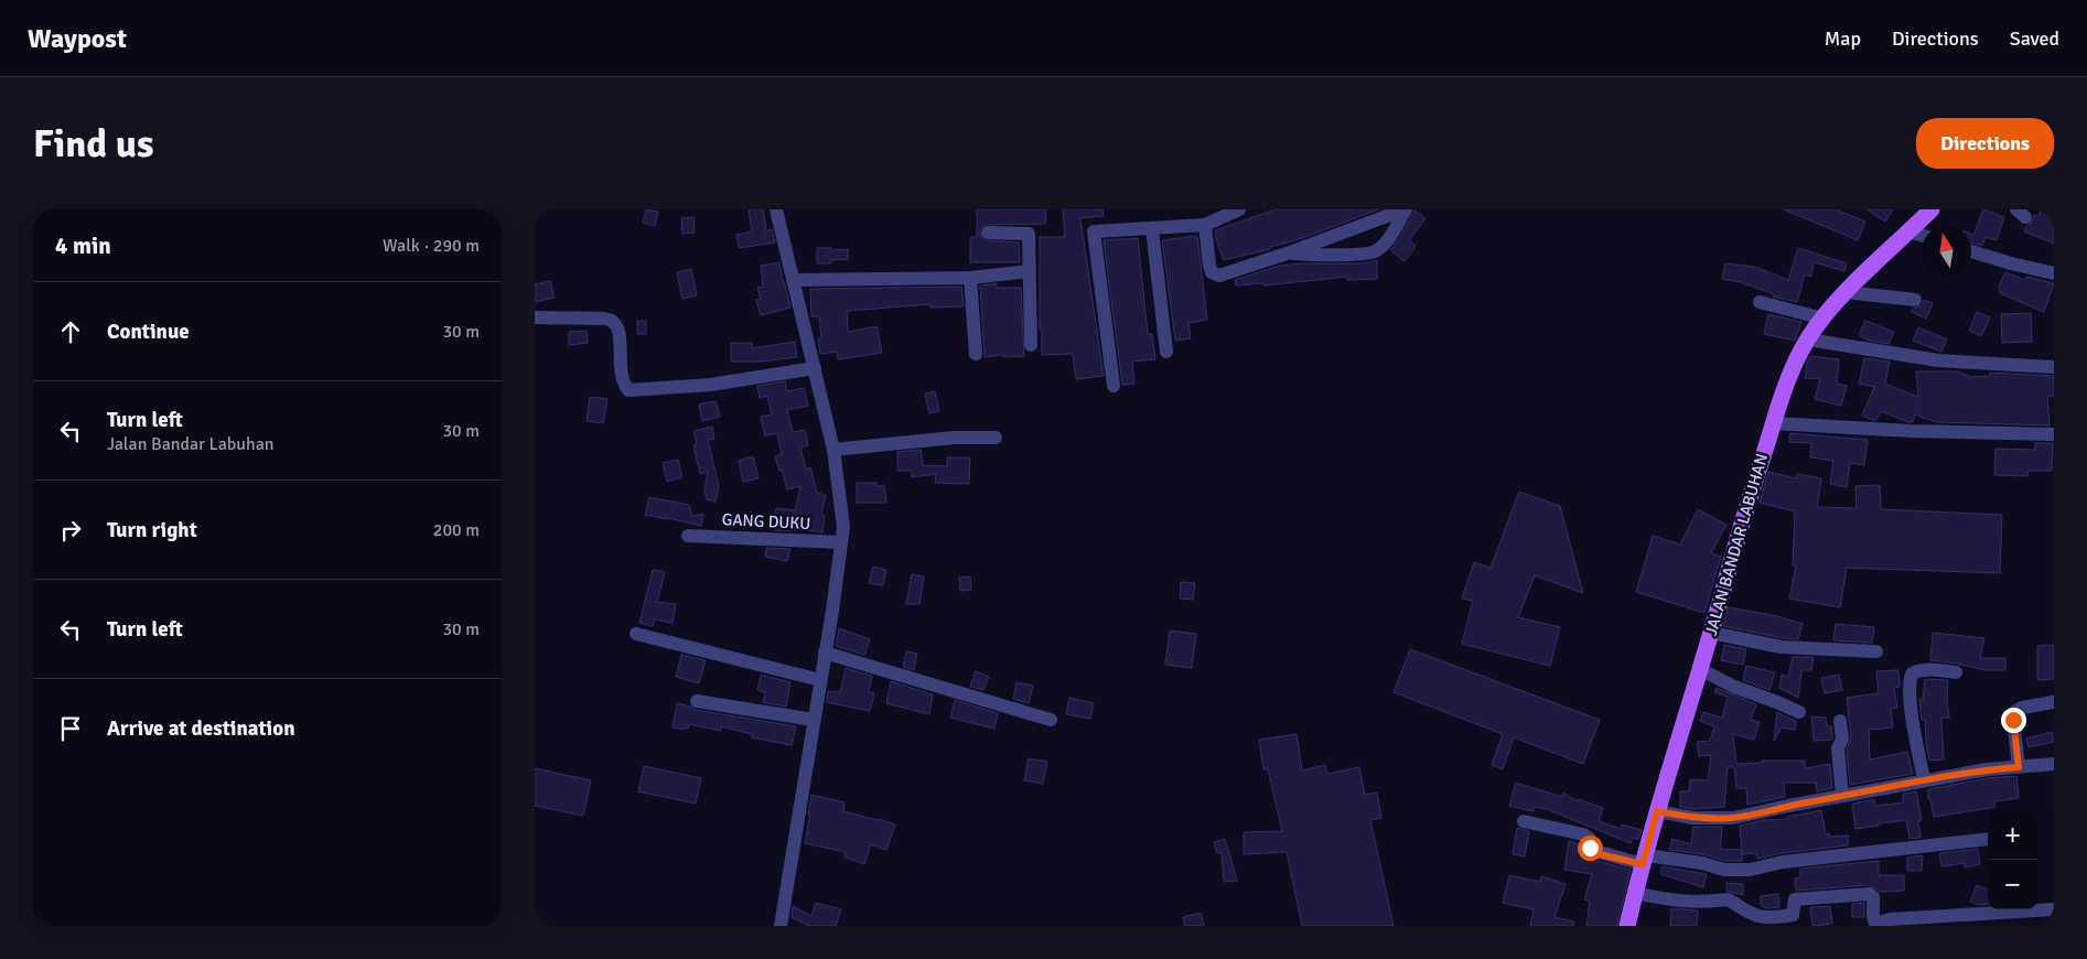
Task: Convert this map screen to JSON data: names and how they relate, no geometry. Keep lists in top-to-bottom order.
{
  "streets": {
    "main road": ["JALAN BANDAR LABUHAN"],
    "street": ["GANG DUKU"]
  },
  "north": "top",
  "page": {
    "header": "Waypost",
    "nav": ["Map", "Directions", "Saved"],
    "buttons": "Directions",
    "title": "Find us",
    "heading": ["4 min", "Walk · 290 m"],
    "list": [
      ["Continue", "30 m"],
      ["Turn left", "Jalan Bandar Labuhan", "30 m"],
      ["Turn right", "200 m"],
      ["Turn left", "30 m"],
      "Arrive at destination"
    ],
    "map_buttons": ["+", "−"]
  }
}
